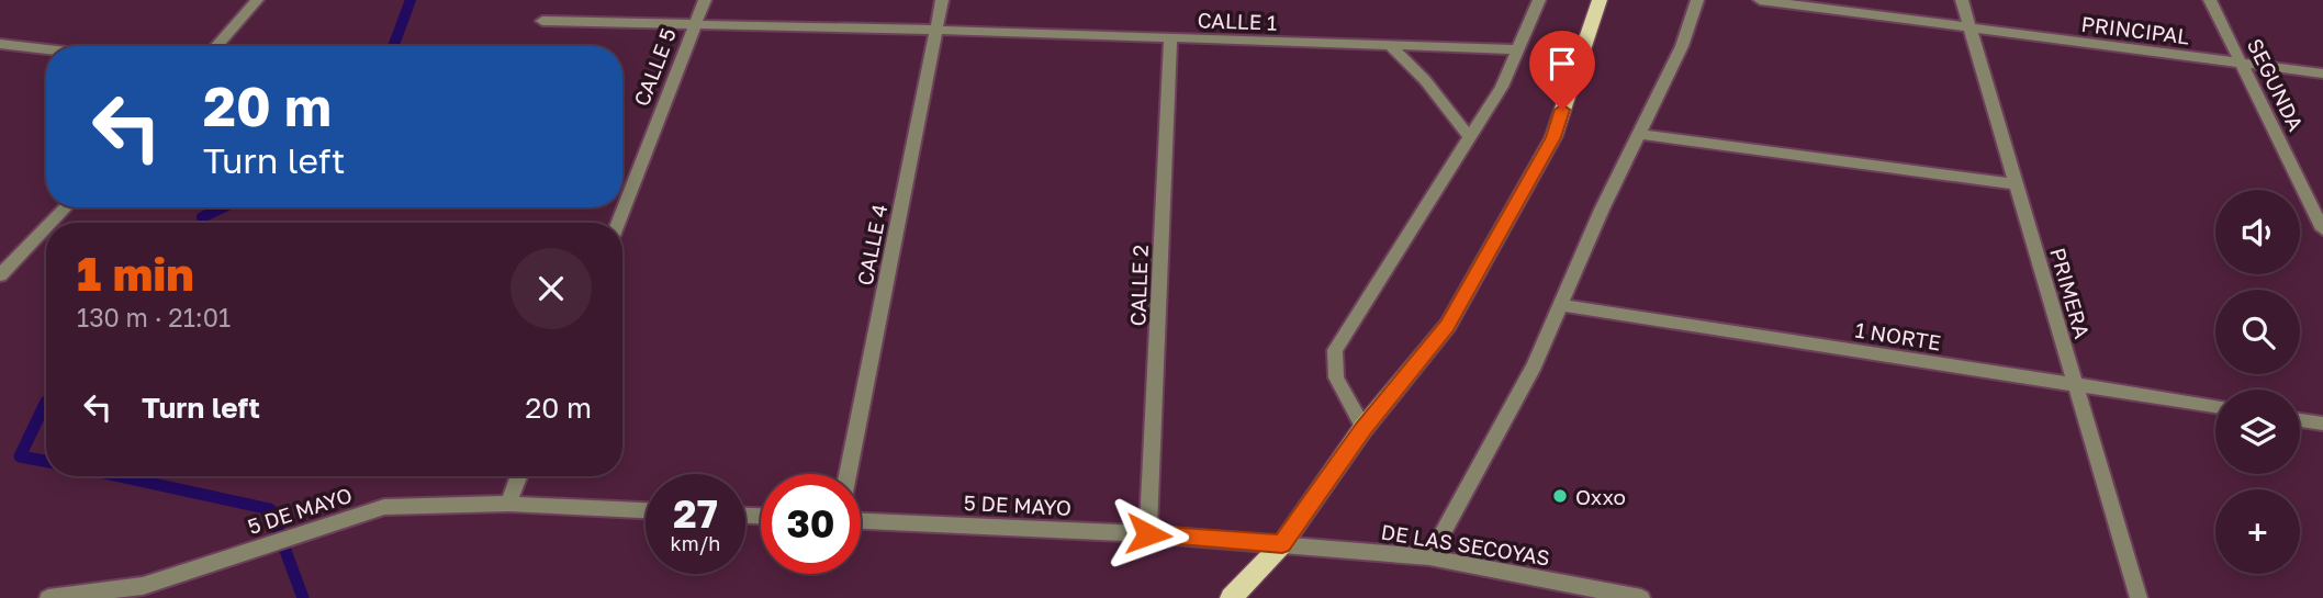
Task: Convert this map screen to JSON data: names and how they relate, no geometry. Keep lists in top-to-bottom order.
{
  "streets": {
    "street": [
      "CALLE 1",
      "PRINCIPAL",
      "CALLE 5",
      "SEGUNDA",
      "CALLE 4",
      "CALLE 2",
      "PRIMERA",
      "1 NORTE",
      "5 DE MAYO",
      "DE LAS SECOYAS"
    ]
  },
  "crossings": [
    ["CALLE 1", "CALLE 5"],
    ["CALLE 1", "CALLE 4"],
    ["CALLE 1", "CALLE 2"],
    ["PRINCIPAL", "SEGUNDA"],
    ["PRINCIPAL", "PRIMERA"],
    ["CALLE 2", "5 DE MAYO"],
    ["PRIMERA", "1 NORTE"],
    ["5 DE MAYO", "DE LAS SECOYAS"]
  ],
  "places": ["Oxxo"],
  "page": {
    "turn": ["20 m", "Turn left"],
    "map_buttons": "+",
    "heading": ["1 min", "130 m · 21:01"],
    "list": [
      {
        "name": "Turn left",
        "value": "20 m"
      }
    ],
    "speed": "27 km/h",
    "limit": "30"
  }
}
